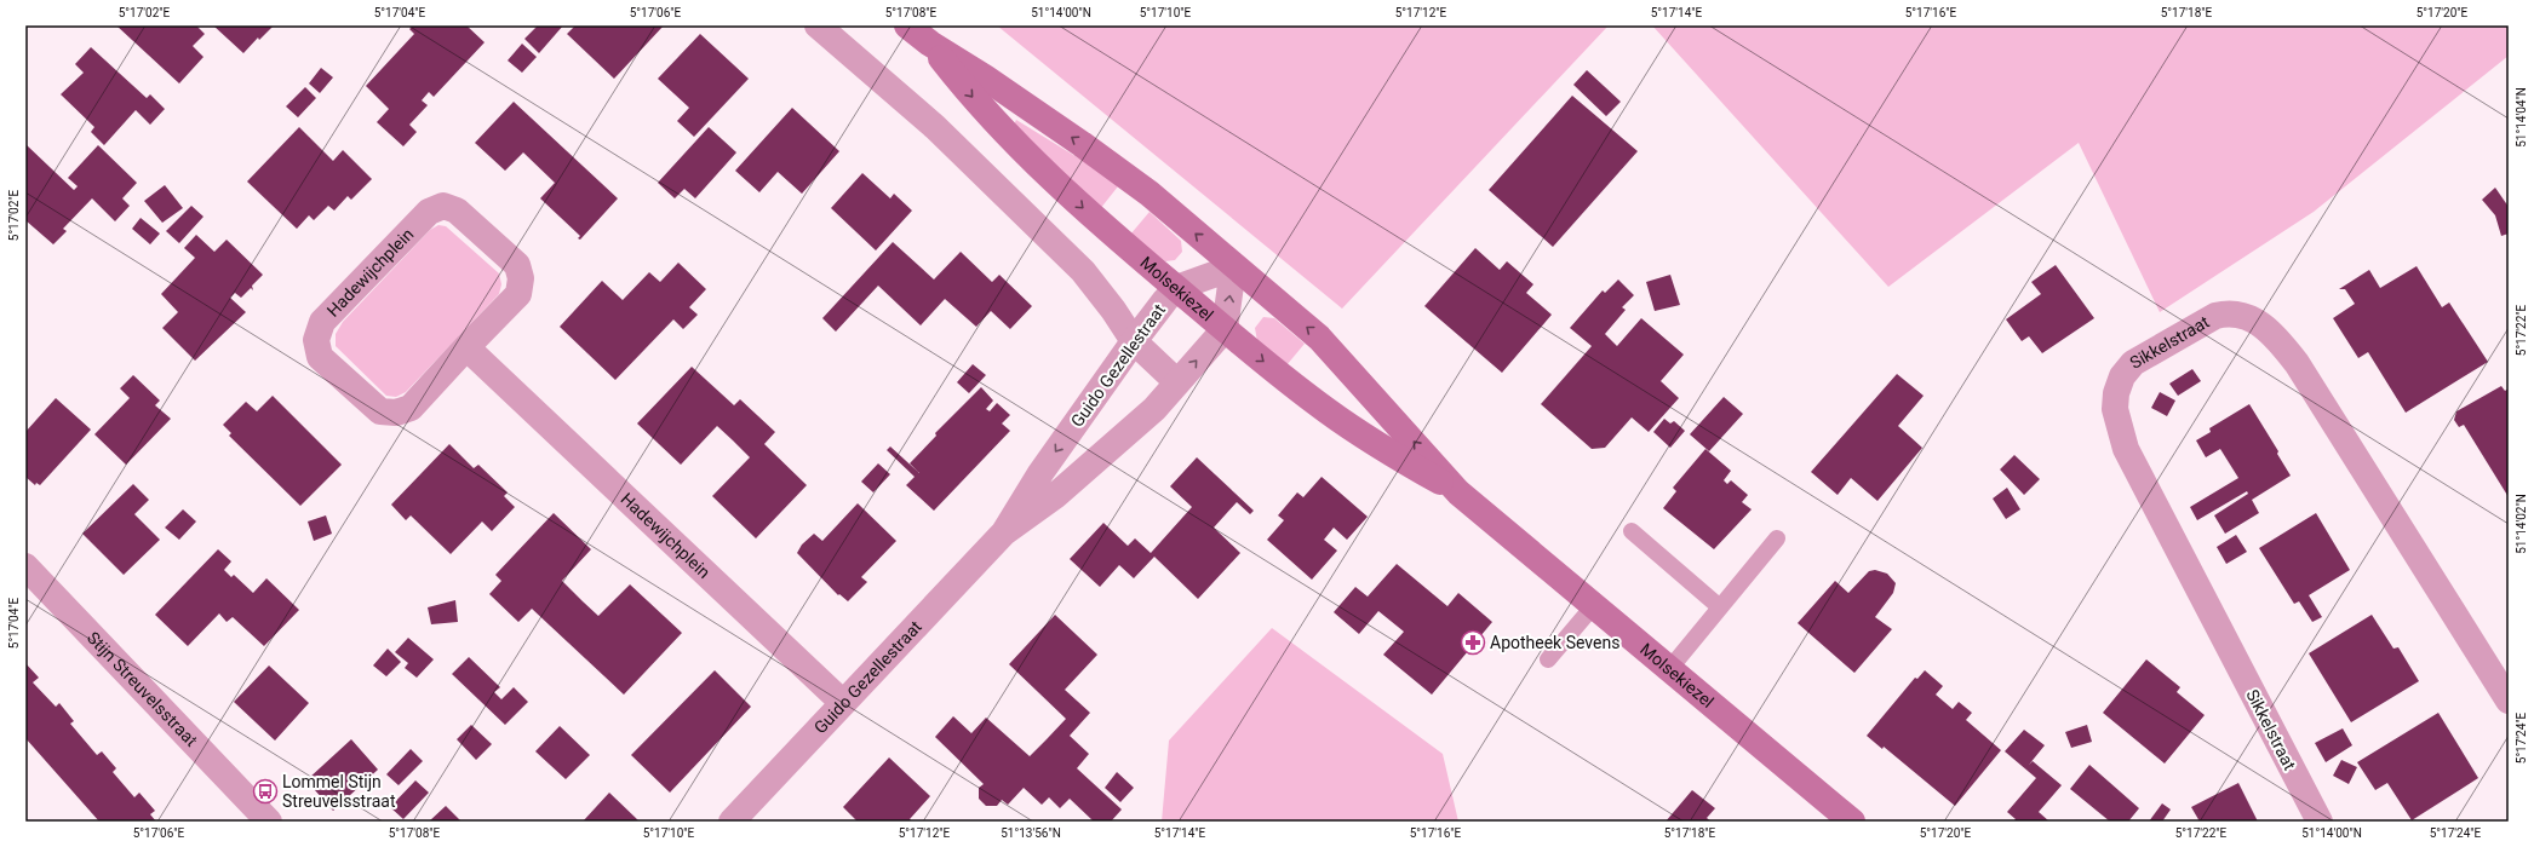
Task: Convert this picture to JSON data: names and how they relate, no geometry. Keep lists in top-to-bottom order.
{
  "streets": {
    "main road": ["Molsekiezel"],
    "street": [
      "Hadewijchplein",
      "Sikkelstraat",
      "Guido Gezellestraat",
      "Stijn Streuvelsstraat"
    ]
  },
  "crossings": [
    ["Hadewijchplein", "Guido Gezellestraat"],
    ["Molsekiezel", "Guido Gezellestraat"]
  ],
  "places": {
    "pharmacy": ["Apotheek Sevens"],
    "bus stop": ["Lommel Stijn Streuvelsstraat"]
  },
  "coordinates": [
    "5°17'02\"E",
    "5°17'04\"E",
    "5°17'06\"E",
    "5°17'08\"E",
    "51°14'00\"N",
    "5°17'10\"E",
    "5°17'12\"E",
    "5°17'14\"E",
    "5°17'16\"E",
    "5°17'18\"E",
    "5°17'20\"E",
    "51°14'04\"N",
    "5°17'22\"E",
    "51°14'02\"N",
    "5°17'24\"E",
    "51°13'56\"N"
  ]
}
